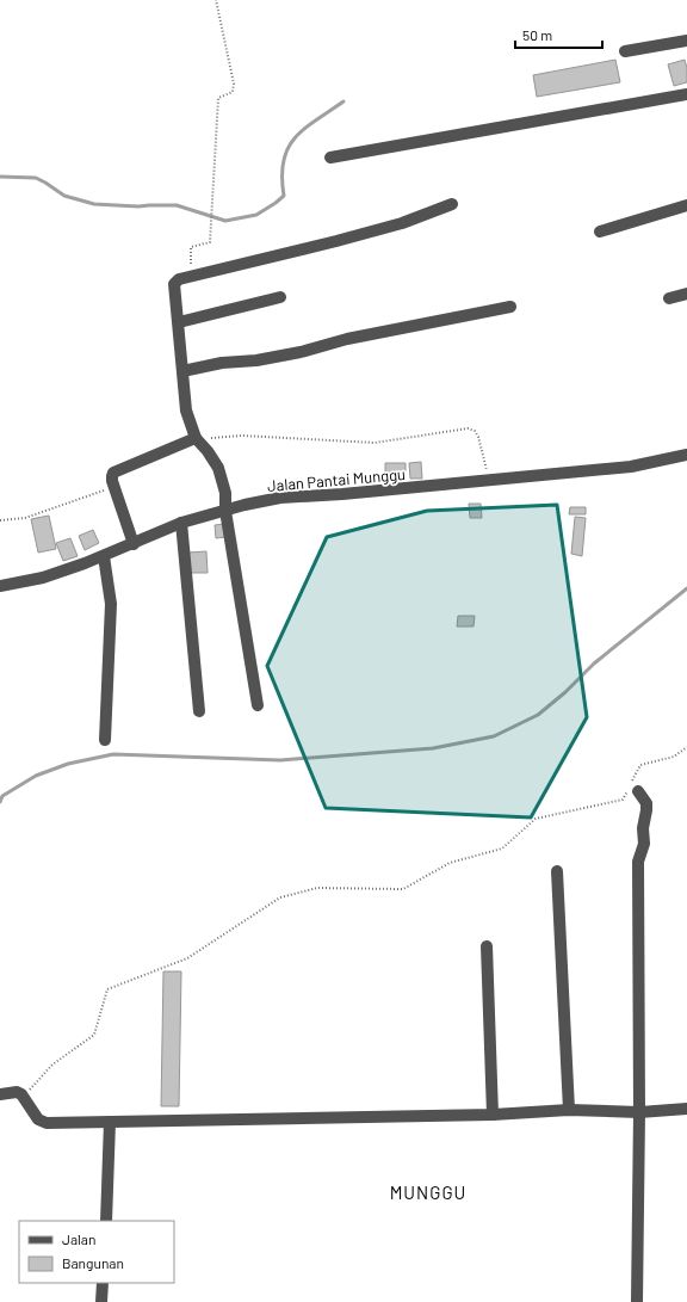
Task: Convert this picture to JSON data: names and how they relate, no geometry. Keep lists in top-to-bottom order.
{
  "streets": {
    "street": ["Jalan Pantai Munggu"]
  },
  "districts": ["MUNGGU"],
  "legend": ["Jalan", "Bangunan"],
  "scale_bar": "50 m"
}
